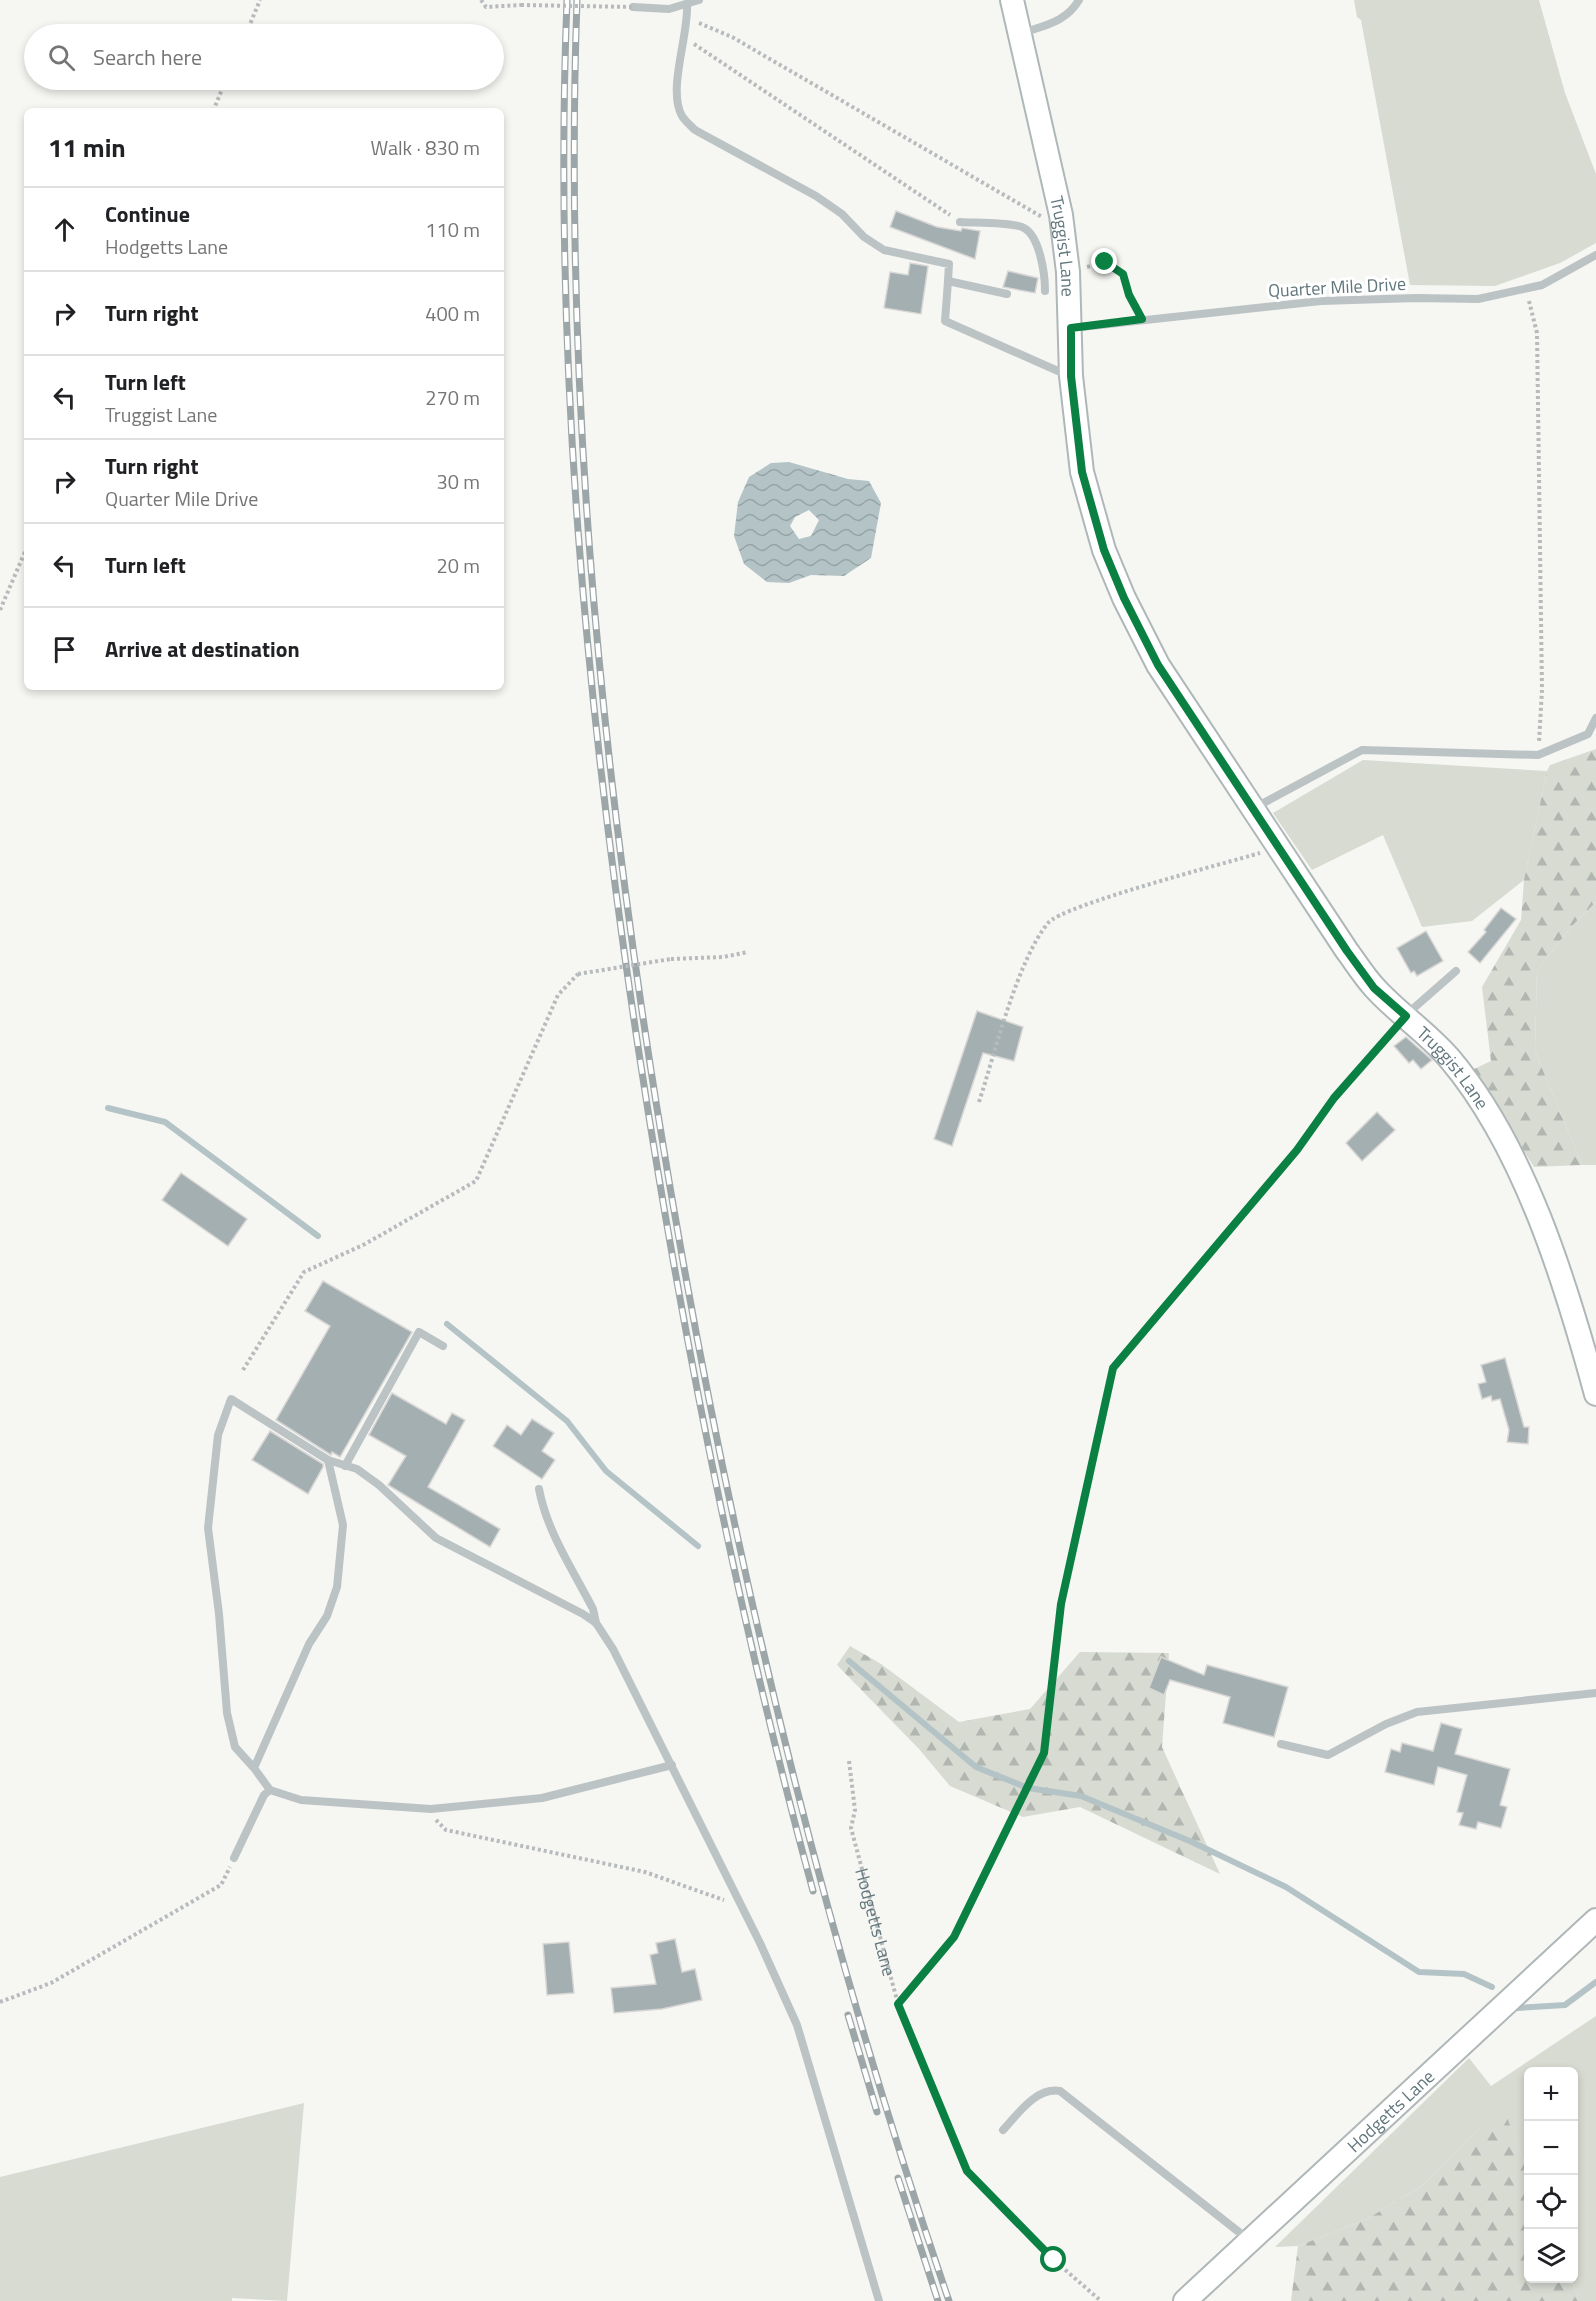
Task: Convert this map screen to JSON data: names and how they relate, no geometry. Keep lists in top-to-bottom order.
{
  "streets": {
    "street": ["Truggist Lane", "Hodgetts Lane"],
    "lane": ["Quarter Mile Drive"]
  },
  "crossings": [
    ["Truggist Lane", "Quarter Mile Drive"]
  ],
  "page": {
    "search": "Search here",
    "heading": ["11 min", "Walk · 830 m"],
    "list": [
      ["Continue", "Hodgetts Lane", "110 m"],
      ["Turn right", "400 m"],
      ["Turn left", "Truggist Lane", "270 m"],
      ["Turn right", "Quarter Mile Drive", "30 m"],
      ["Turn left", "20 m"],
      "Arrive at destination"
    ],
    "map_buttons": ["+", "−"]
  }
}
